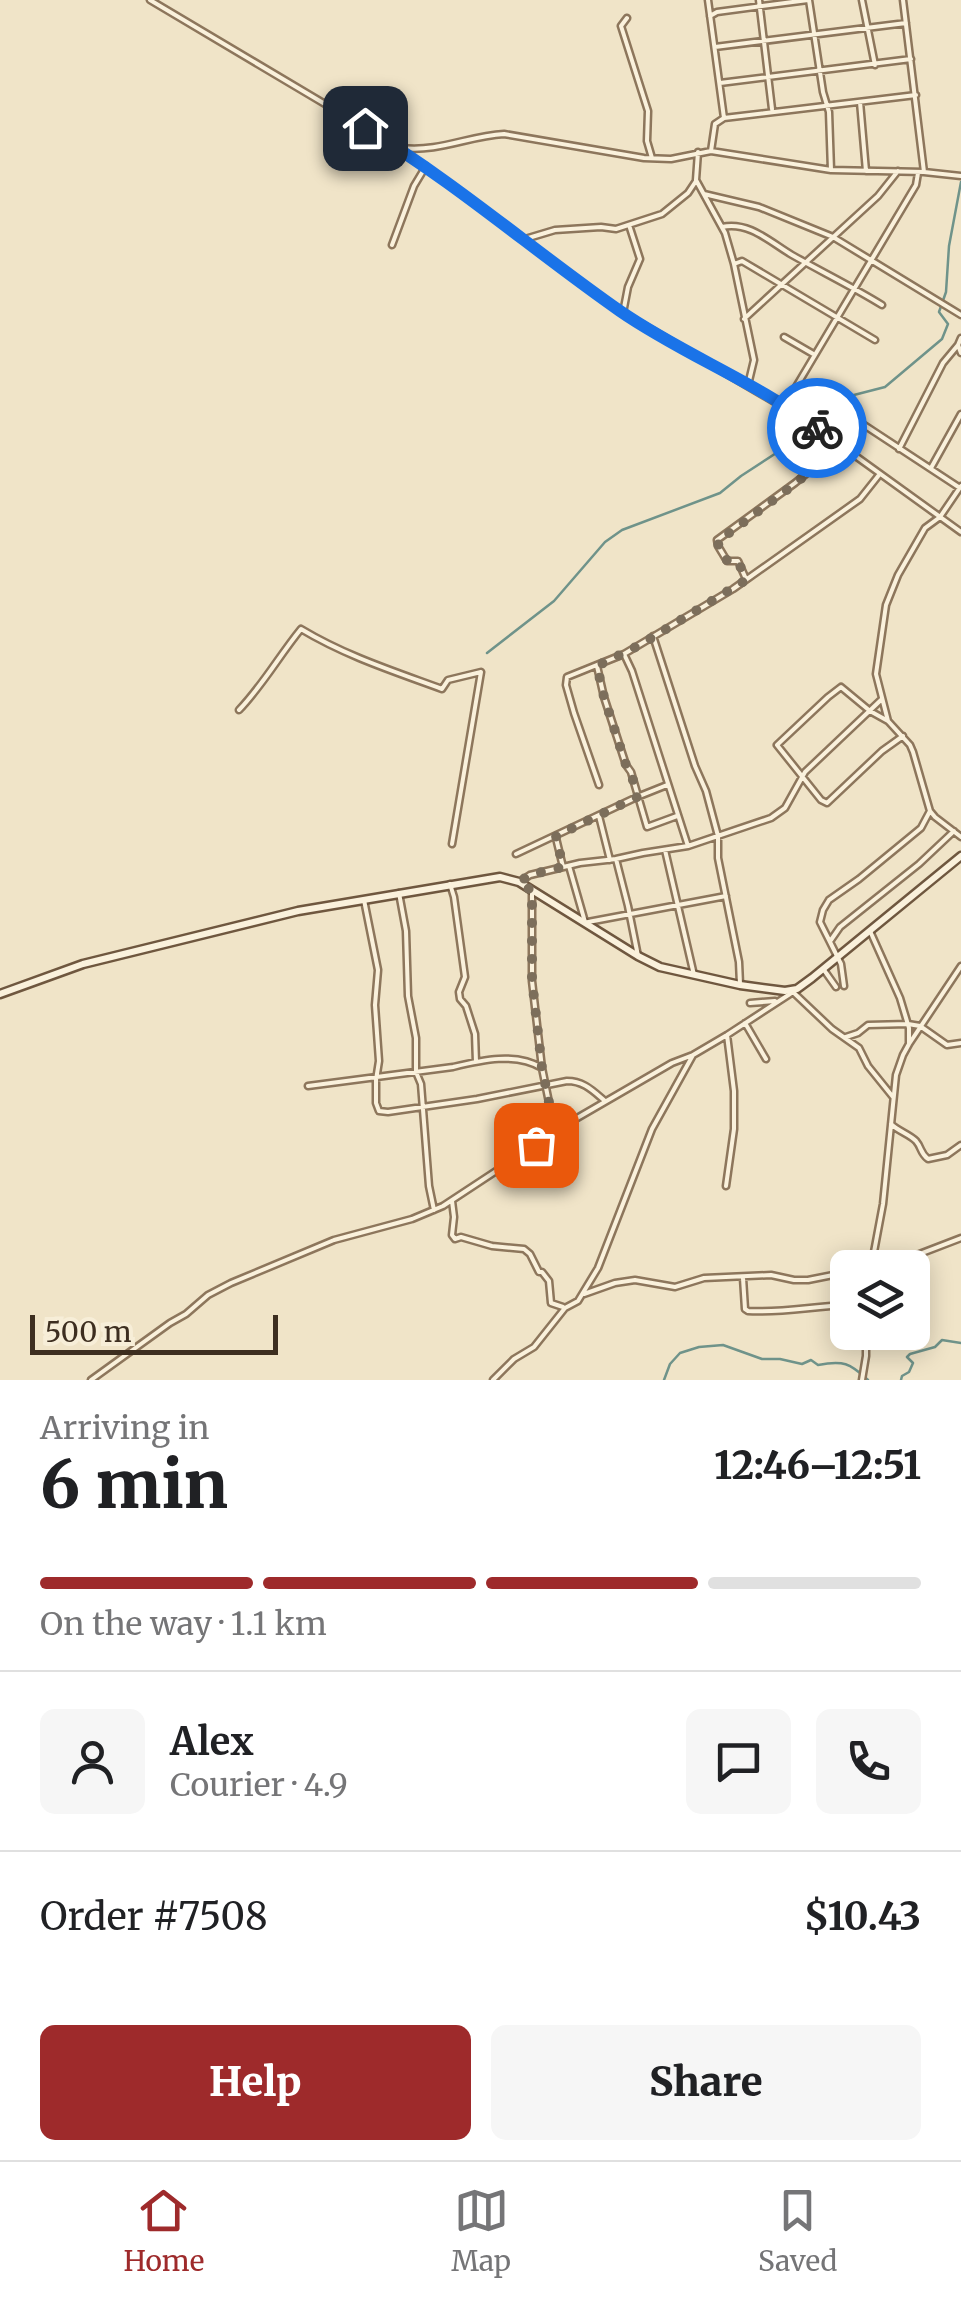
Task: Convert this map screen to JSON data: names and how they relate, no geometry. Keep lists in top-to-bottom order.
{
  "scale_bar": "500 m",
  "page": {
    "scale": "500 m",
    "heading": ["6 min", "Arriving in", "12:46–12:51"],
    "panel": [
      "Alex",
      "Courier · 4.9",
      "Order #7508",
      "$10.43"
    ],
    "bar": "On the way · 1.1 km",
    "buttons": ["Help", "Share"],
    "tabs": ["Home", "Map", "Saved"]
  }
}
